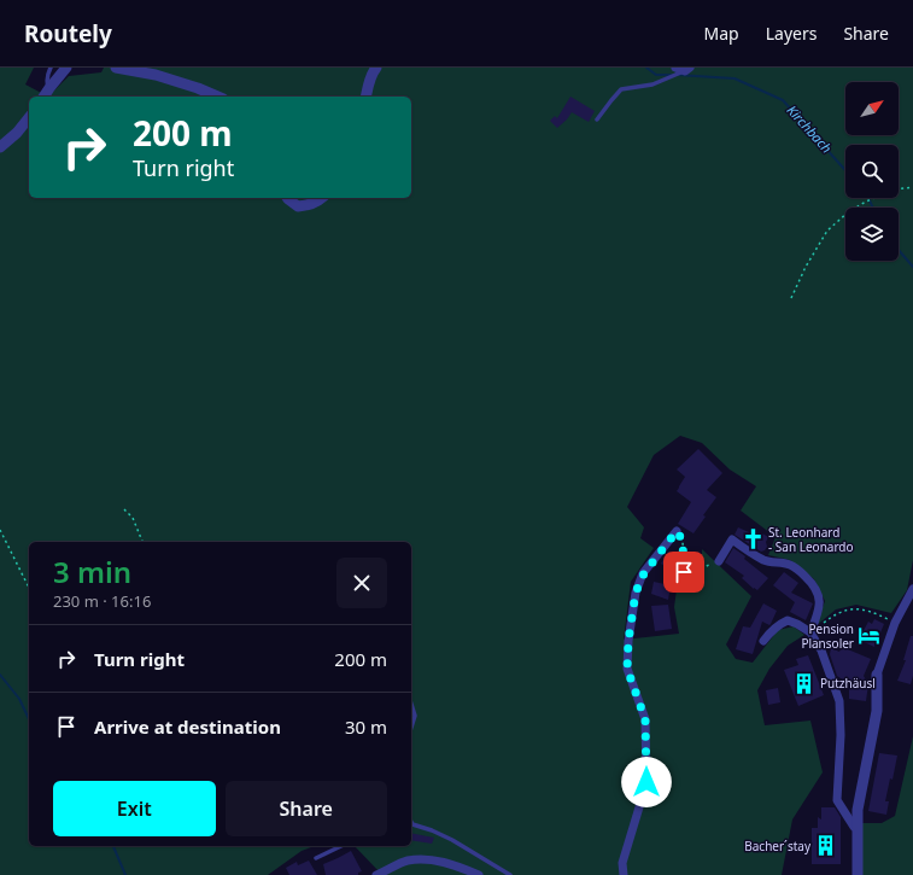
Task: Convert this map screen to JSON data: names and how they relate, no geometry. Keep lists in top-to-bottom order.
{
  "water": ["Kirchbach"],
  "places": {
    "church": ["St. Leonhard - San Leonardo"],
    "hotel": ["Pension Plansoler"],
    "building": ["Putzhäusl", "Bacher´stay"]
  },
  "north": "top right",
  "page": {
    "header": "Routely",
    "nav": ["Map", "Layers", "Share"],
    "turn": ["200 m", "Turn right"],
    "heading": ["3 min", "230 m · 16:16"],
    "list": [
      {
        "name": "Turn right",
        "value": "200 m"
      },
      {
        "name": "Arrive at destination",
        "value": "30 m"
      }
    ],
    "buttons": ["Exit", "Share"]
  }
}
